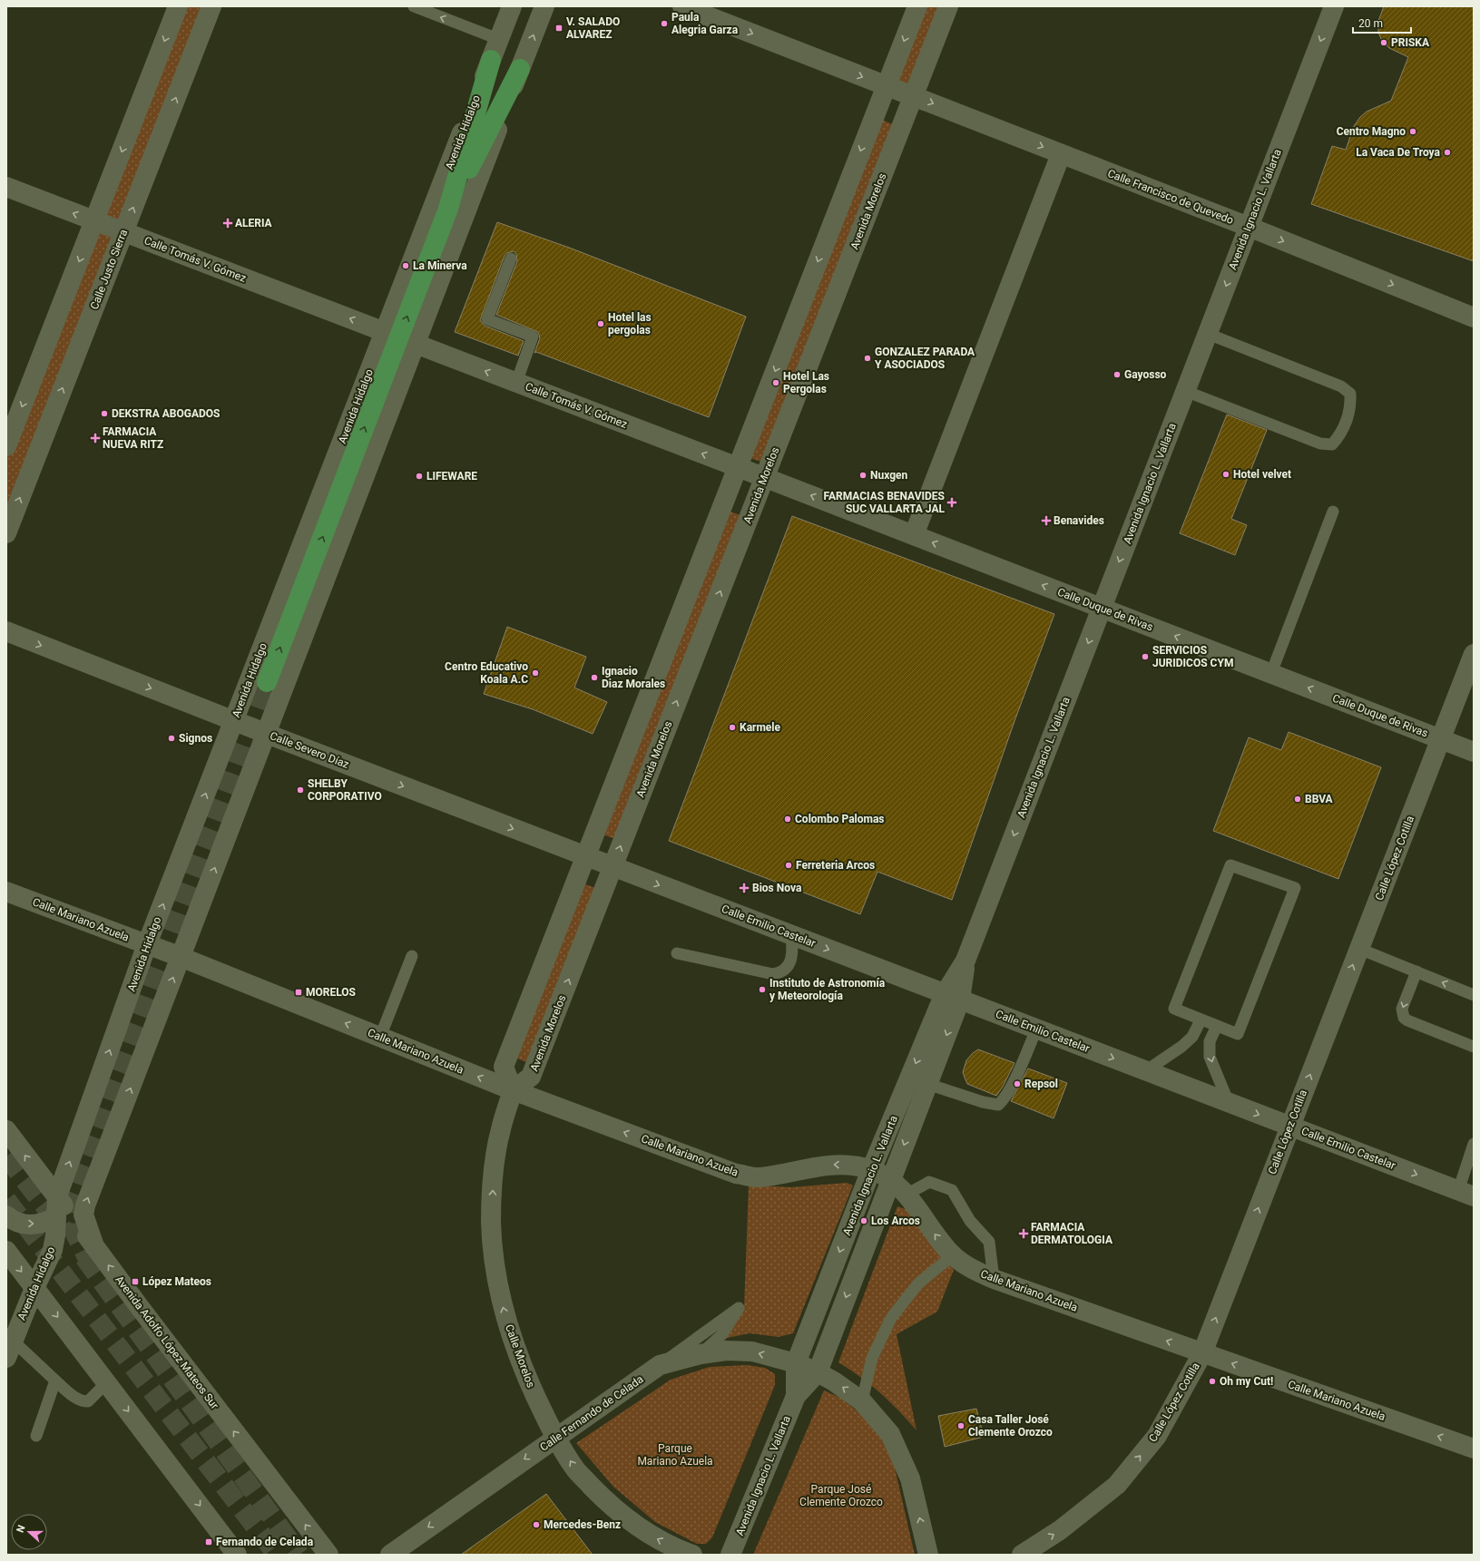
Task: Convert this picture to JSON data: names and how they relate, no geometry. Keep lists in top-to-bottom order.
{
  "streets": {
    "street": [
      "Avenida Hidalgo",
      "Calle Francisco de Quevedo",
      "Avenida Ignacio L. Vallarta",
      "Avenida Morelos",
      "Calle Tomás V. Gómez",
      "Calle Justo Sierra",
      "Calle Duque de Rivas",
      "Calle Severo Díaz",
      "Calle López Cotilla",
      "Calle Mariano Azuela",
      "Calle Emilio Castelar",
      "Avenida Adolfo López Mateos Sur",
      "Calle Morelos",
      "Calle Fernando de Celada"
    ]
  },
  "crossings": [
    ["Avenida Hidalgo", "Calle Tomás V. Gómez"],
    ["Avenida Hidalgo", "Calle Severo Díaz"],
    ["Avenida Hidalgo", "Calle Mariano Azuela"],
    ["Avenida Hidalgo", "Avenida Adolfo López Mateos Sur"],
    ["Calle Francisco de Quevedo", "Avenida Ignacio L. Vallarta"],
    ["Calle Francisco de Quevedo", "Avenida Morelos"],
    ["Avenida Ignacio L. Vallarta", "Calle Duque de Rivas"],
    ["Avenida Ignacio L. Vallarta", "Calle Mariano Azuela"],
    ["Avenida Ignacio L. Vallarta", "Calle Emilio Castelar"],
    ["Avenida Ignacio L. Vallarta", "Calle Fernando de Celada"],
    ["Avenida Morelos", "Calle Duque de Rivas"],
    ["Avenida Morelos", "Calle Severo Díaz"],
    ["Avenida Morelos", "Calle Mariano Azuela"],
    ["Avenida Morelos", "Calle Emilio Castelar"],
    ["Avenida Morelos", "Calle Morelos"],
    ["Calle Tomás V. Gómez", "Calle Justo Sierra"],
    ["Calle Tomás V. Gómez", "Calle Duque de Rivas"],
    ["Calle Duque de Rivas", "Calle López Cotilla"],
    ["Calle Severo Díaz", "Calle Emilio Castelar"],
    ["Calle López Cotilla", "Calle Mariano Azuela"],
    ["Calle López Cotilla", "Calle Emilio Castelar"],
    ["Calle Mariano Azuela", "Calle Morelos"],
    ["Calle Morelos", "Calle Fernando de Celada"]
  ],
  "one_way": [
    "Calle Francisco de Quevedo",
    "Avenida Ignacio L. Vallarta",
    "Calle Tomás V. Gómez",
    "Calle Duque de Rivas",
    "Calle Severo Díaz",
    "Calle López Cotilla",
    "Calle Mariano Azuela",
    "Calle Emilio Castelar",
    "Calle Morelos"
  ],
  "parks": ["Parque Mariano Azuela", "Parque José Clemente Orozco"],
  "places": {
    "other": [
      "Paula Alegria Garza",
      "PRISKA",
      "Centro Magno",
      "La Vaca De Troya",
      "La Minerva",
      "Hotel las pergolas",
      "GONZALEZ PARADA Y ASOCIADOS",
      "Gayosso",
      "Hotel Las Pergolas",
      "DEKSTRA ABOGADOS",
      "Hotel velvet",
      "Nuxgen",
      "LIFEWARE",
      "SERVICIOS JURIDICOS CYM",
      "Centro Educativo Koala A.C",
      "Ignacio Diaz Morales",
      "Karmele",
      "Signos",
      "SHELBY CORPORATIVO",
      "BBVA",
      "Colombo Palomas",
      "Ferreteria Arcos",
      "Instituto de Astronomía y Meteorología",
      "Repsol",
      "Los Arcos",
      "Oh my Cut!",
      "Casa Taller José Clemente Orozco",
      "Mercedes-Benz"
    ],
    "transit": [
      "V. SALADO ALVAREZ",
      "MORELOS",
      "López Mateos",
      "Fernando de Celada"
    ],
    "health": [
      "ALERIA",
      "FARMACIA NUEVA RITZ",
      "FARMACIAS BENAVIDES SUC VALLARTA JAL",
      "Benavides",
      "Bios Nova",
      "FARMACIA DERMATOLOGIA"
    ]
  },
  "scale_bar": "20 m",
  "north": "left"
}
